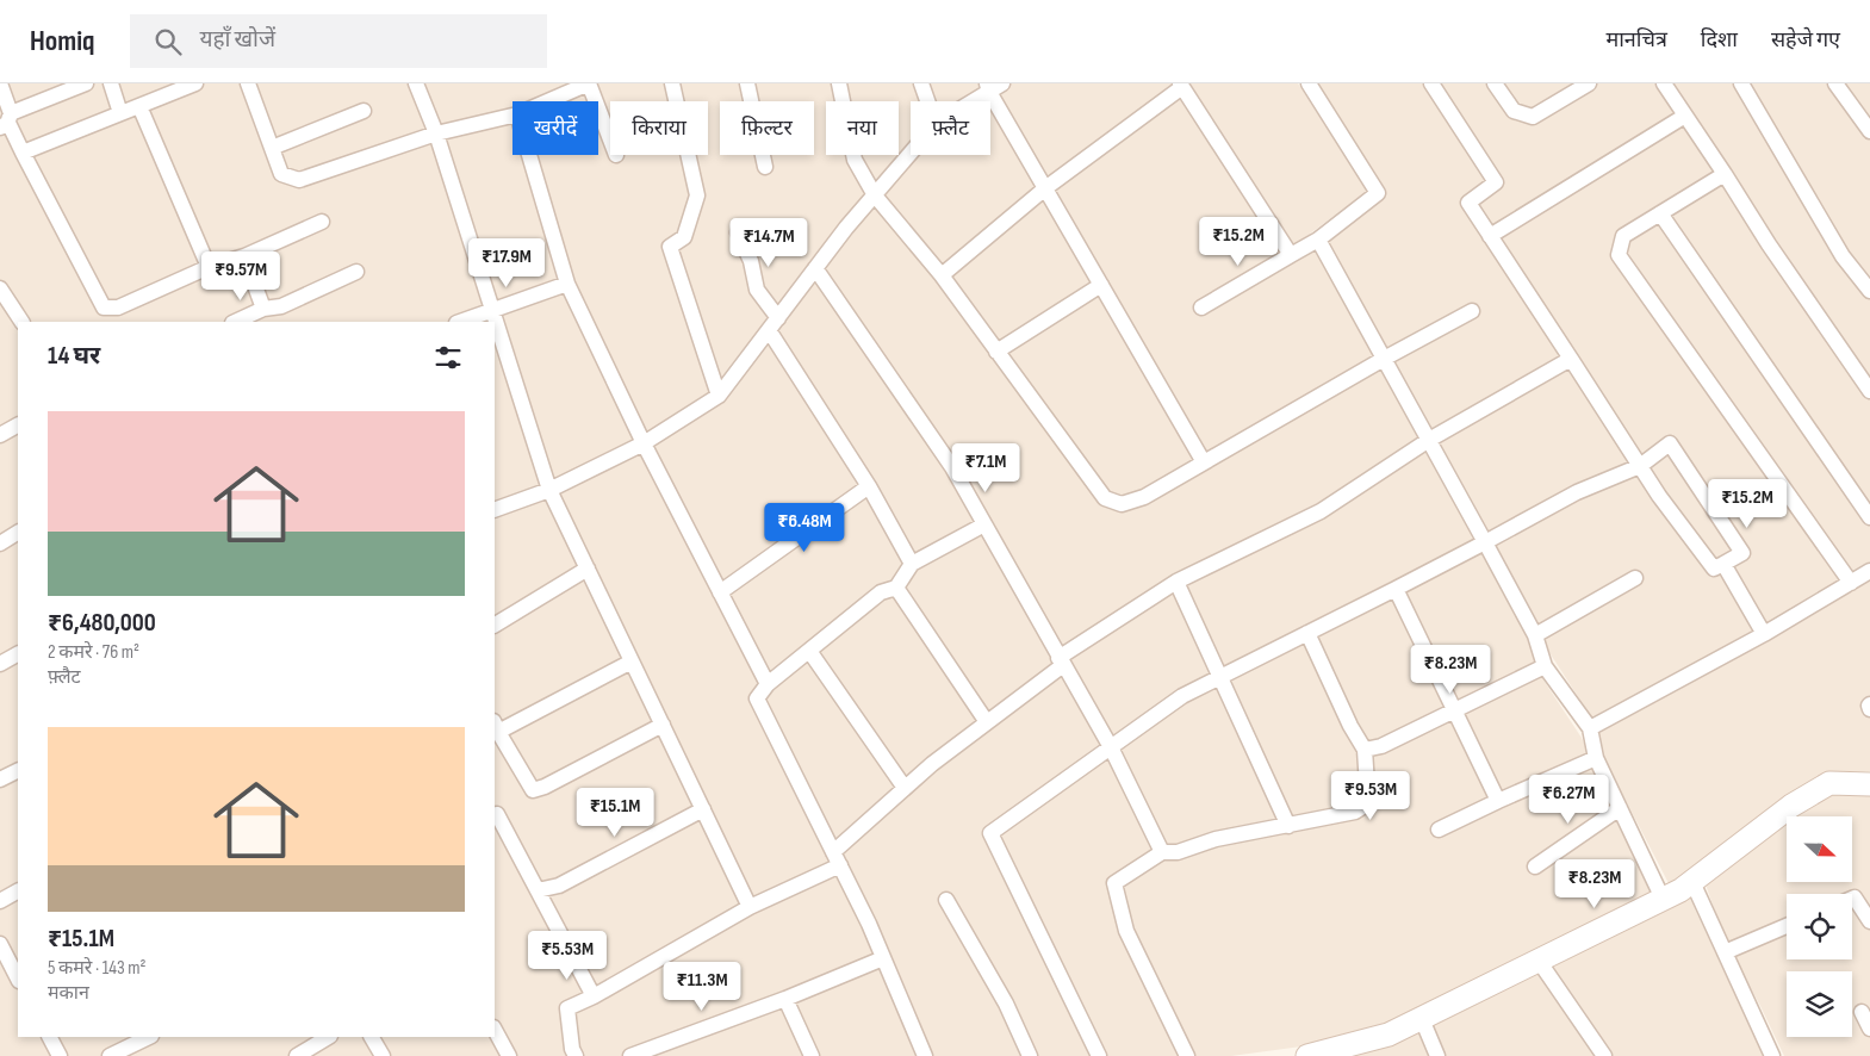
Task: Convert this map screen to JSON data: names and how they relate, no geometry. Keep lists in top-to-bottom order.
{
  "north": "right",
  "page": {
    "header": "Homiq",
    "search": "यहाँ खोजें",
    "nav": ["मानचित्र", "दिशा", "सहेजे गए"],
    "chip": [
      "खरीदें",
      "किराया",
      "फ़िल्टर",
      "नया",
      "फ़्लैट"
    ],
    "price": [
      "₹15.2M",
      "₹14.7M",
      "₹17.9M",
      "₹9.57M",
      "₹7.1M",
      "₹15.2M",
      "₹6.48M",
      "₹8.23M",
      "₹9.53M",
      "₹6.27M",
      "₹15.1M",
      "₹8.23M",
      "₹5.53M",
      "₹11.3M"
    ],
    "heading": "14 घर",
    "list": [
      {
        "name": "₹6,480,000",
        "note": "2 कमरे · 76 m² · फ़्लैट"
      },
      {
        "name": "₹15.1M",
        "note": "5 कमरे · 143 m² · मकान"
      }
    ]
  }
}
